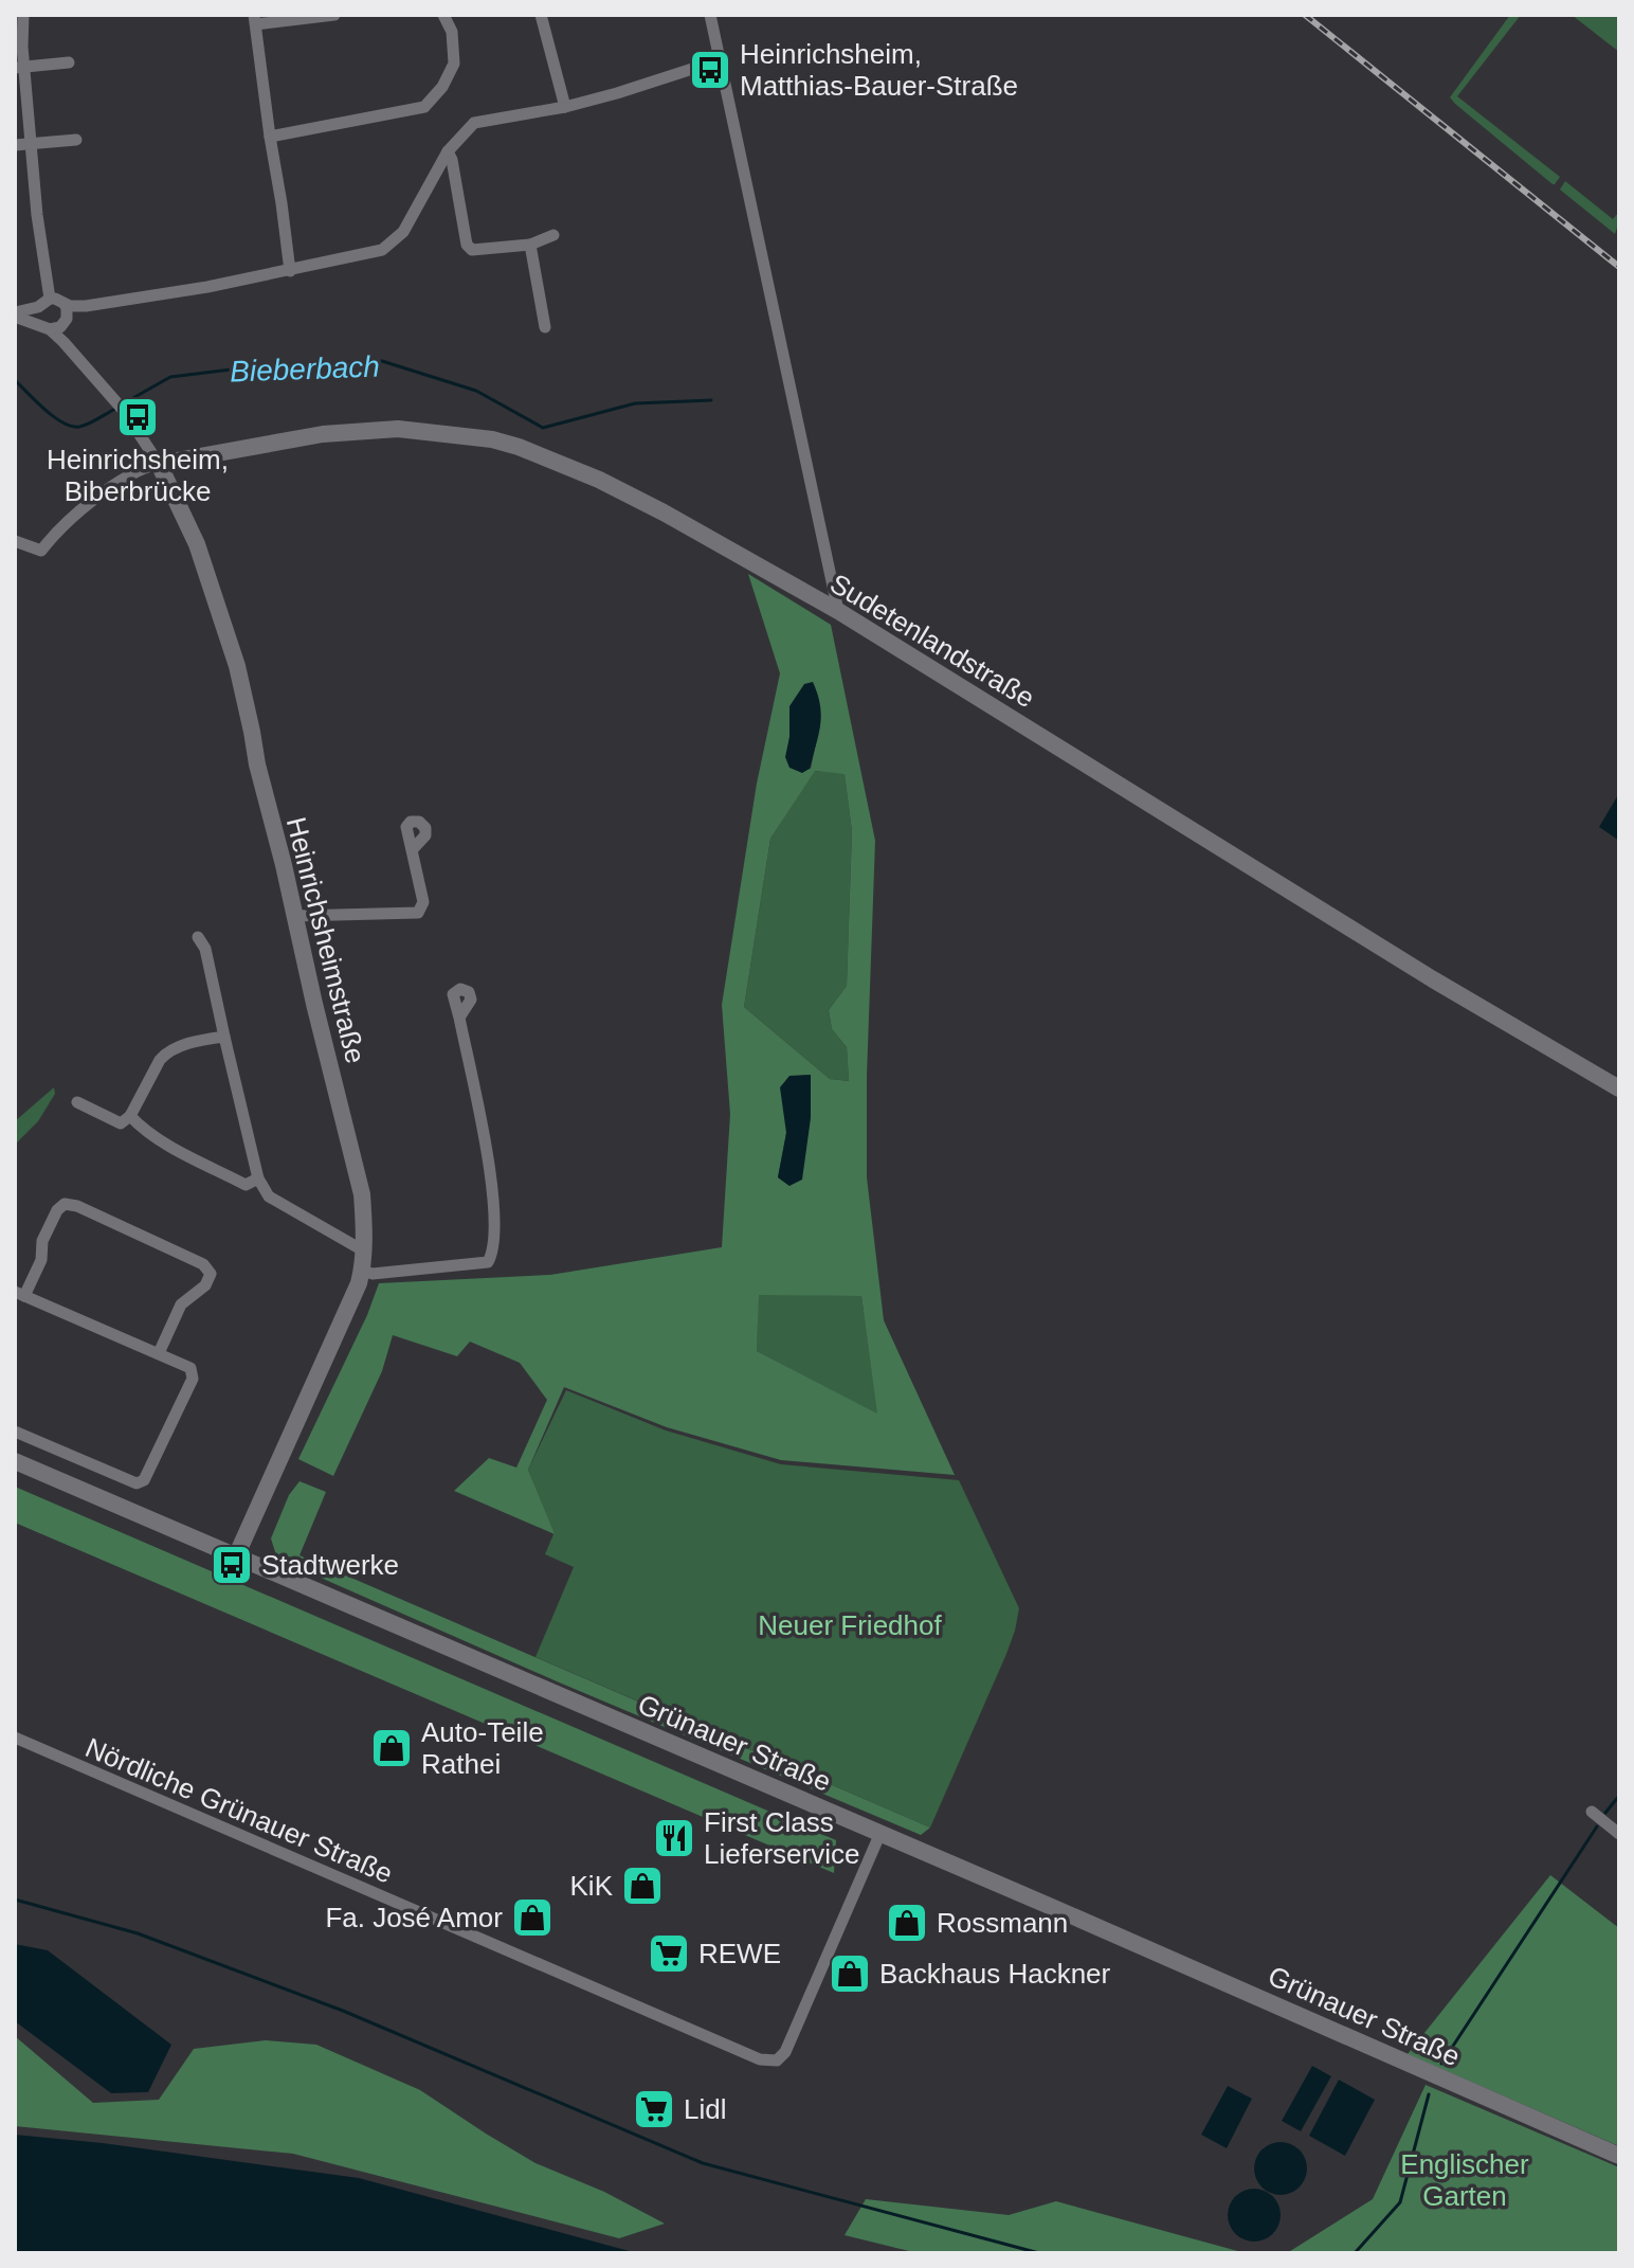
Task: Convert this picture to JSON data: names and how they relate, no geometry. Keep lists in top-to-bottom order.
{
  "streets": {
    "street": [
      "Sudetenlandstraße",
      "Heinrichsheimstraße",
      "Grünauer Straße",
      "Nördliche Grünauer Straße"
    ]
  },
  "crossings": [
    ["Sudetenlandstraße", "Heinrichsheimstraße"],
    ["Heinrichsheimstraße", "Grünauer Straße"],
    ["Grünauer Straße", "Nördliche Grünauer Straße"]
  ],
  "water": ["Bieberbach"],
  "parks": ["Neuer Friedhof", "Englischer Garten"],
  "places": {
    "bus stop": ["Heinrichsheim, Matthias-Bauer-Straße", "Heinrichsheim, Biberbrücke", "Stadtwerke"],
    "shop": [
      "Auto-Teile Rathei",
      "KiK",
      "Fa. José Amor",
      "Rossmann",
      "Backhaus Hackner"
    ],
    "restaurant": ["First Class Lieferservice"],
    "supermarket": ["REWE", "Lidl"]
  }
}
